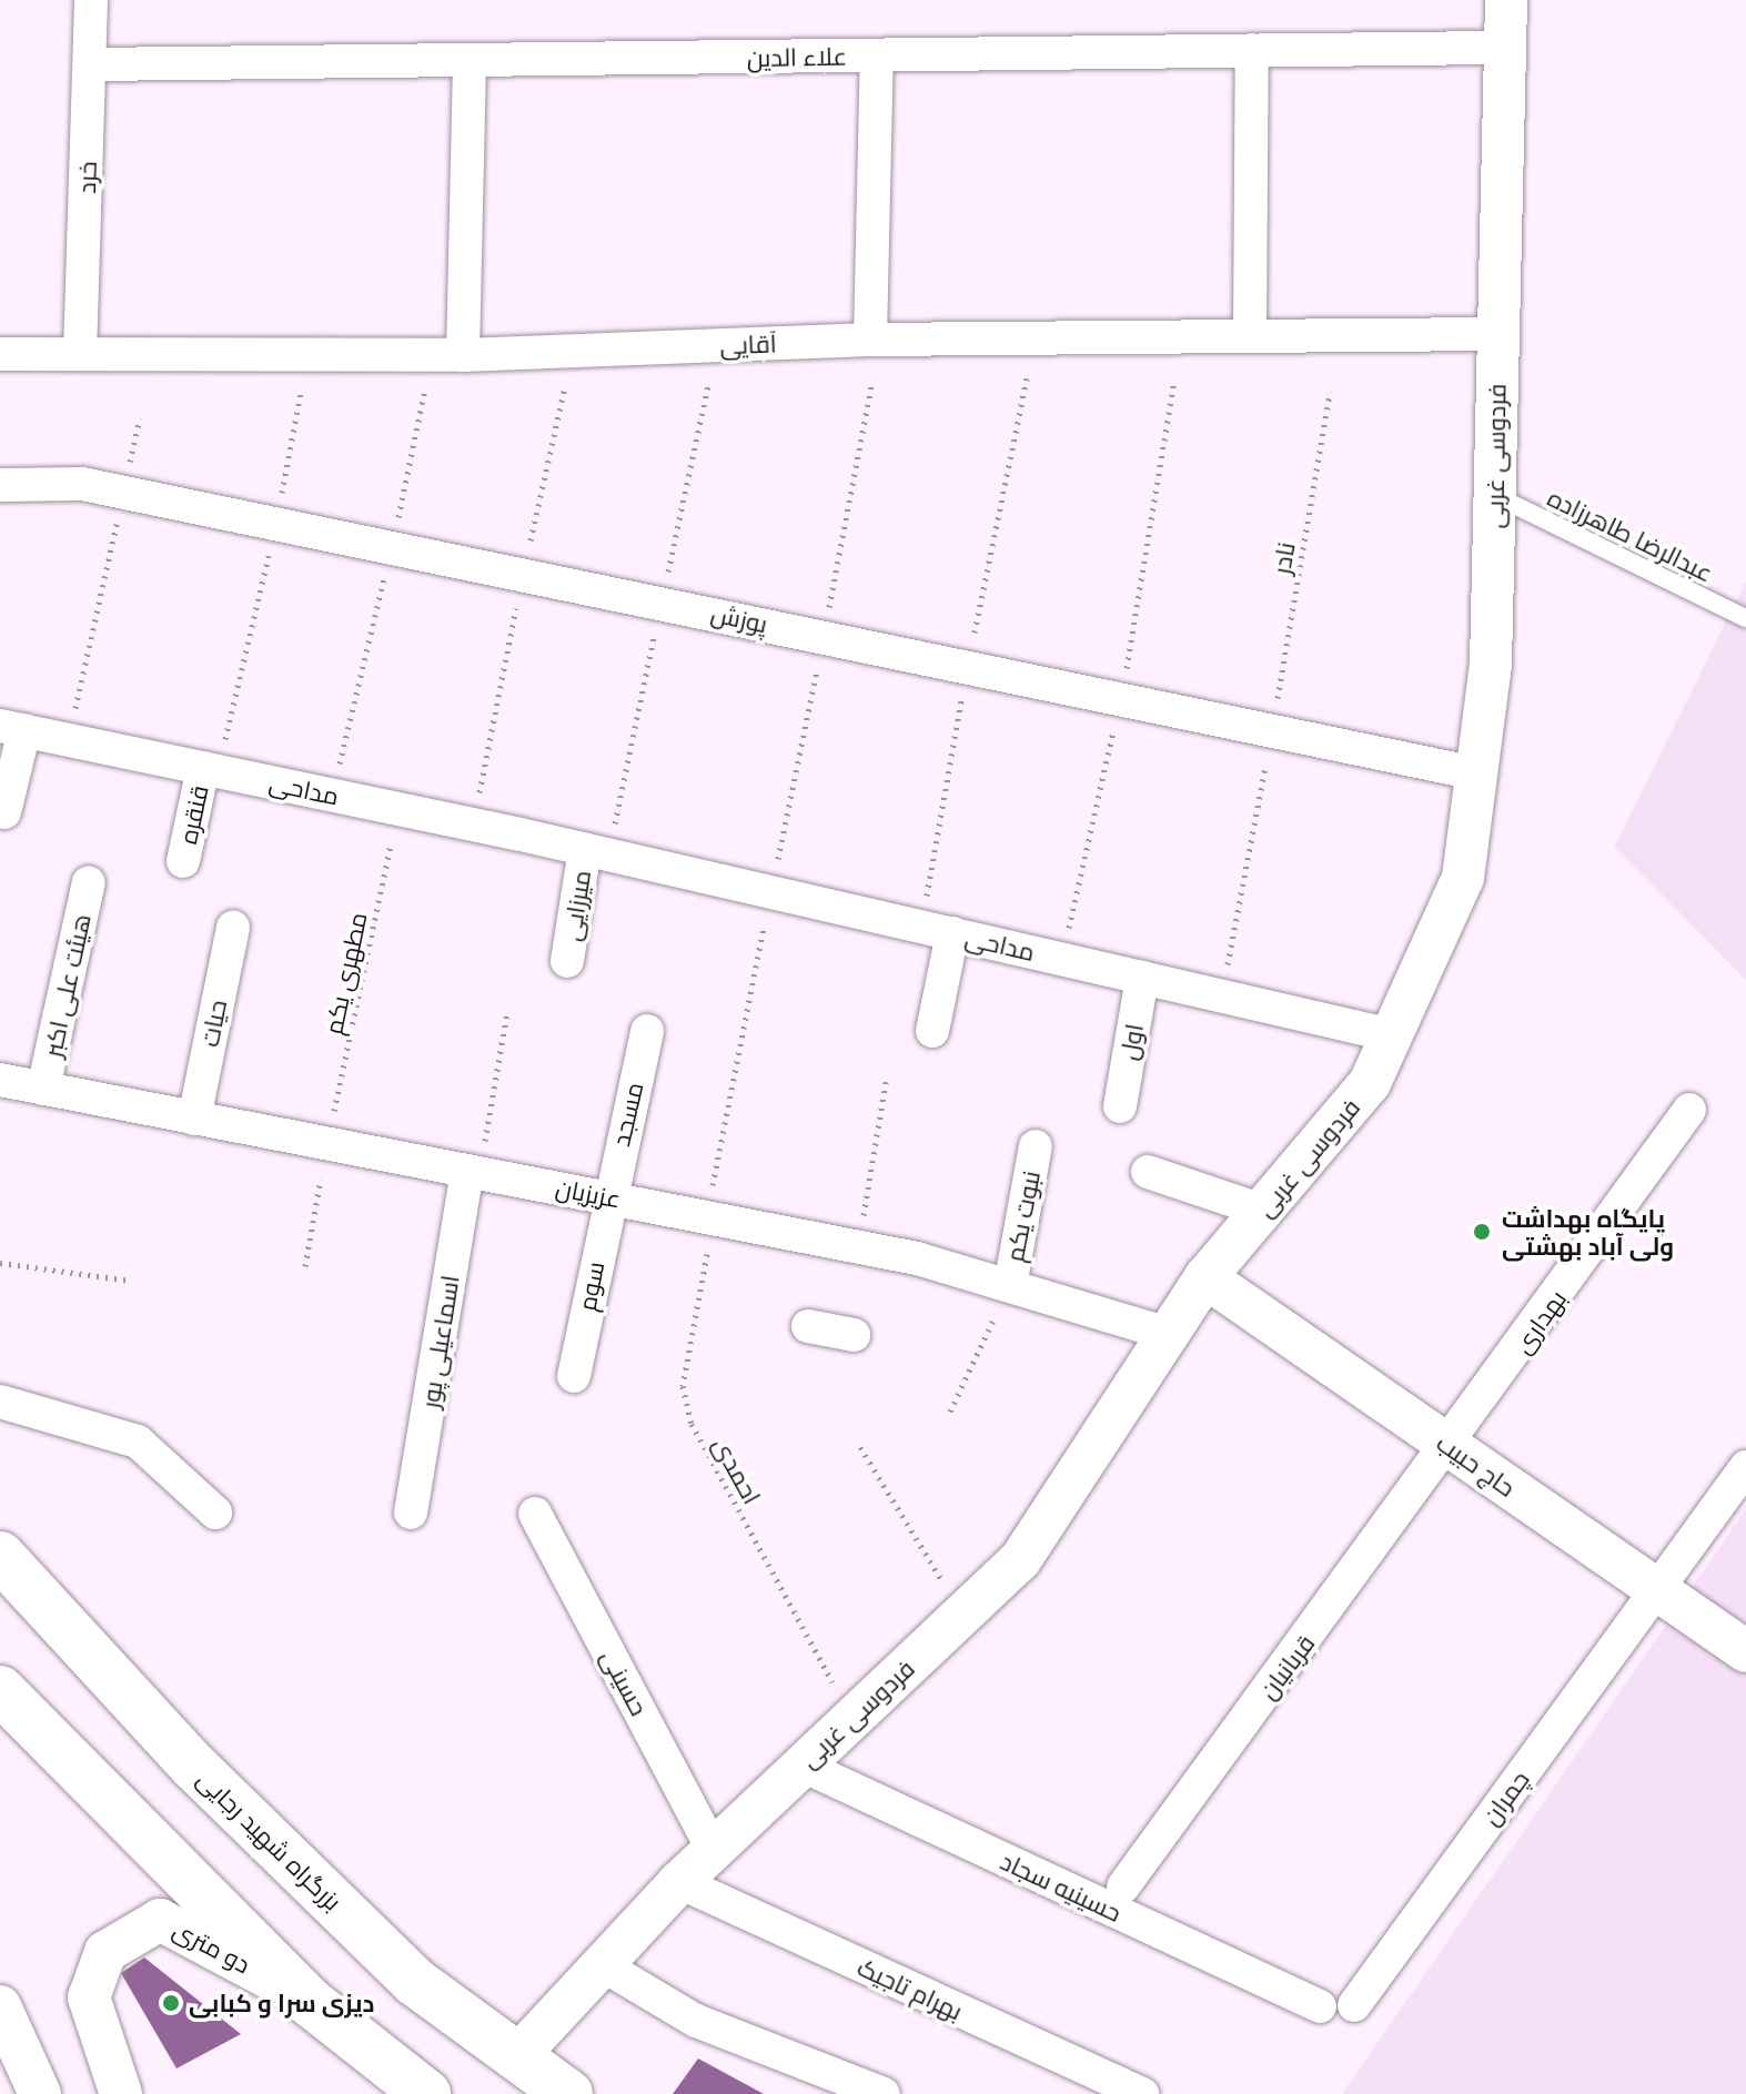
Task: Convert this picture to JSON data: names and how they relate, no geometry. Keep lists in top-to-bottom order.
{
  "streets": {
    "highway": ["بزرگراه شهید رجایی"],
    "street": [
      "علاء الدین",
      "خرد",
      "آقایی",
      "فردوسی غربی",
      "پوزش",
      "مداحی",
      "قنقره",
      "میرزایی",
      "هیئت علی اکبر",
      "حیات",
      "اول",
      "مسجد",
      "عزیزیان",
      "نبوت یکم",
      "سوم",
      "بهداری",
      "اسماعیلی پور",
      "حاج حبیب",
      "قربانیان",
      "حسینی",
      "چمران",
      "حسینیه سجاد",
      "دو متری",
      "بهرام تاجیک"
    ],
    "lane": ["عبدالرضا طاهرزاده"],
    "path": ["نادر", "مطهری یکم", "احمدی"]
  },
  "crossings": [
    ["علاء الدین", "خرد"],
    ["علاء الدین", "فردوسی غربی"],
    ["خرد", "آقایی"],
    ["آقایی", "فردوسی غربی"],
    ["فردوسی غربی", "عبدالرضا طاهرزاده"],
    ["فردوسی غربی", "پوزش"],
    ["فردوسی غربی", "مداحی"],
    ["فردوسی غربی", "عزیزیان"],
    ["فردوسی غربی", "حاج حبیب"],
    ["فردوسی غربی", "احمدی"],
    ["فردوسی غربی", "حسینی"],
    ["فردوسی غربی", "بزرگراه شهید رجایی"],
    ["فردوسی غربی", "حسینیه سجاد"],
    ["فردوسی غربی", "بهرام تاجیک"],
    ["نادر", "پوزش"],
    ["نادر", "مداحی"],
    ["پوزش", "احمدی"],
    ["مداحی", "قنقره"],
    ["مداحی", "میرزایی"],
    ["مداحی", "مطهری یکم"],
    ["مداحی", "اول"],
    ["مداحی", "احمدی"],
    ["مطهری یکم", "عزیزیان"],
    ["هیئت علی اکبر", "عزیزیان"],
    ["حیات", "عزیزیان"],
    ["مسجد", "عزیزیان"],
    ["مسجد", "سوم"],
    ["عزیزیان", "نبوت یکم"],
    ["عزیزیان", "سوم"],
    ["عزیزیان", "اسماعیلی پور"],
    ["عزیزیان", "احمدی"],
    ["بهداری", "حاج حبیب"],
    ["بهداری", "قربانیان"],
    ["حاج حبیب", "قربانیان"],
    ["حاج حبیب", "چمران"]
  ],
  "places": ["پایگاه بهداشت ولی آباد بهشتی", "دیزی سرا و کبابی"]
}
